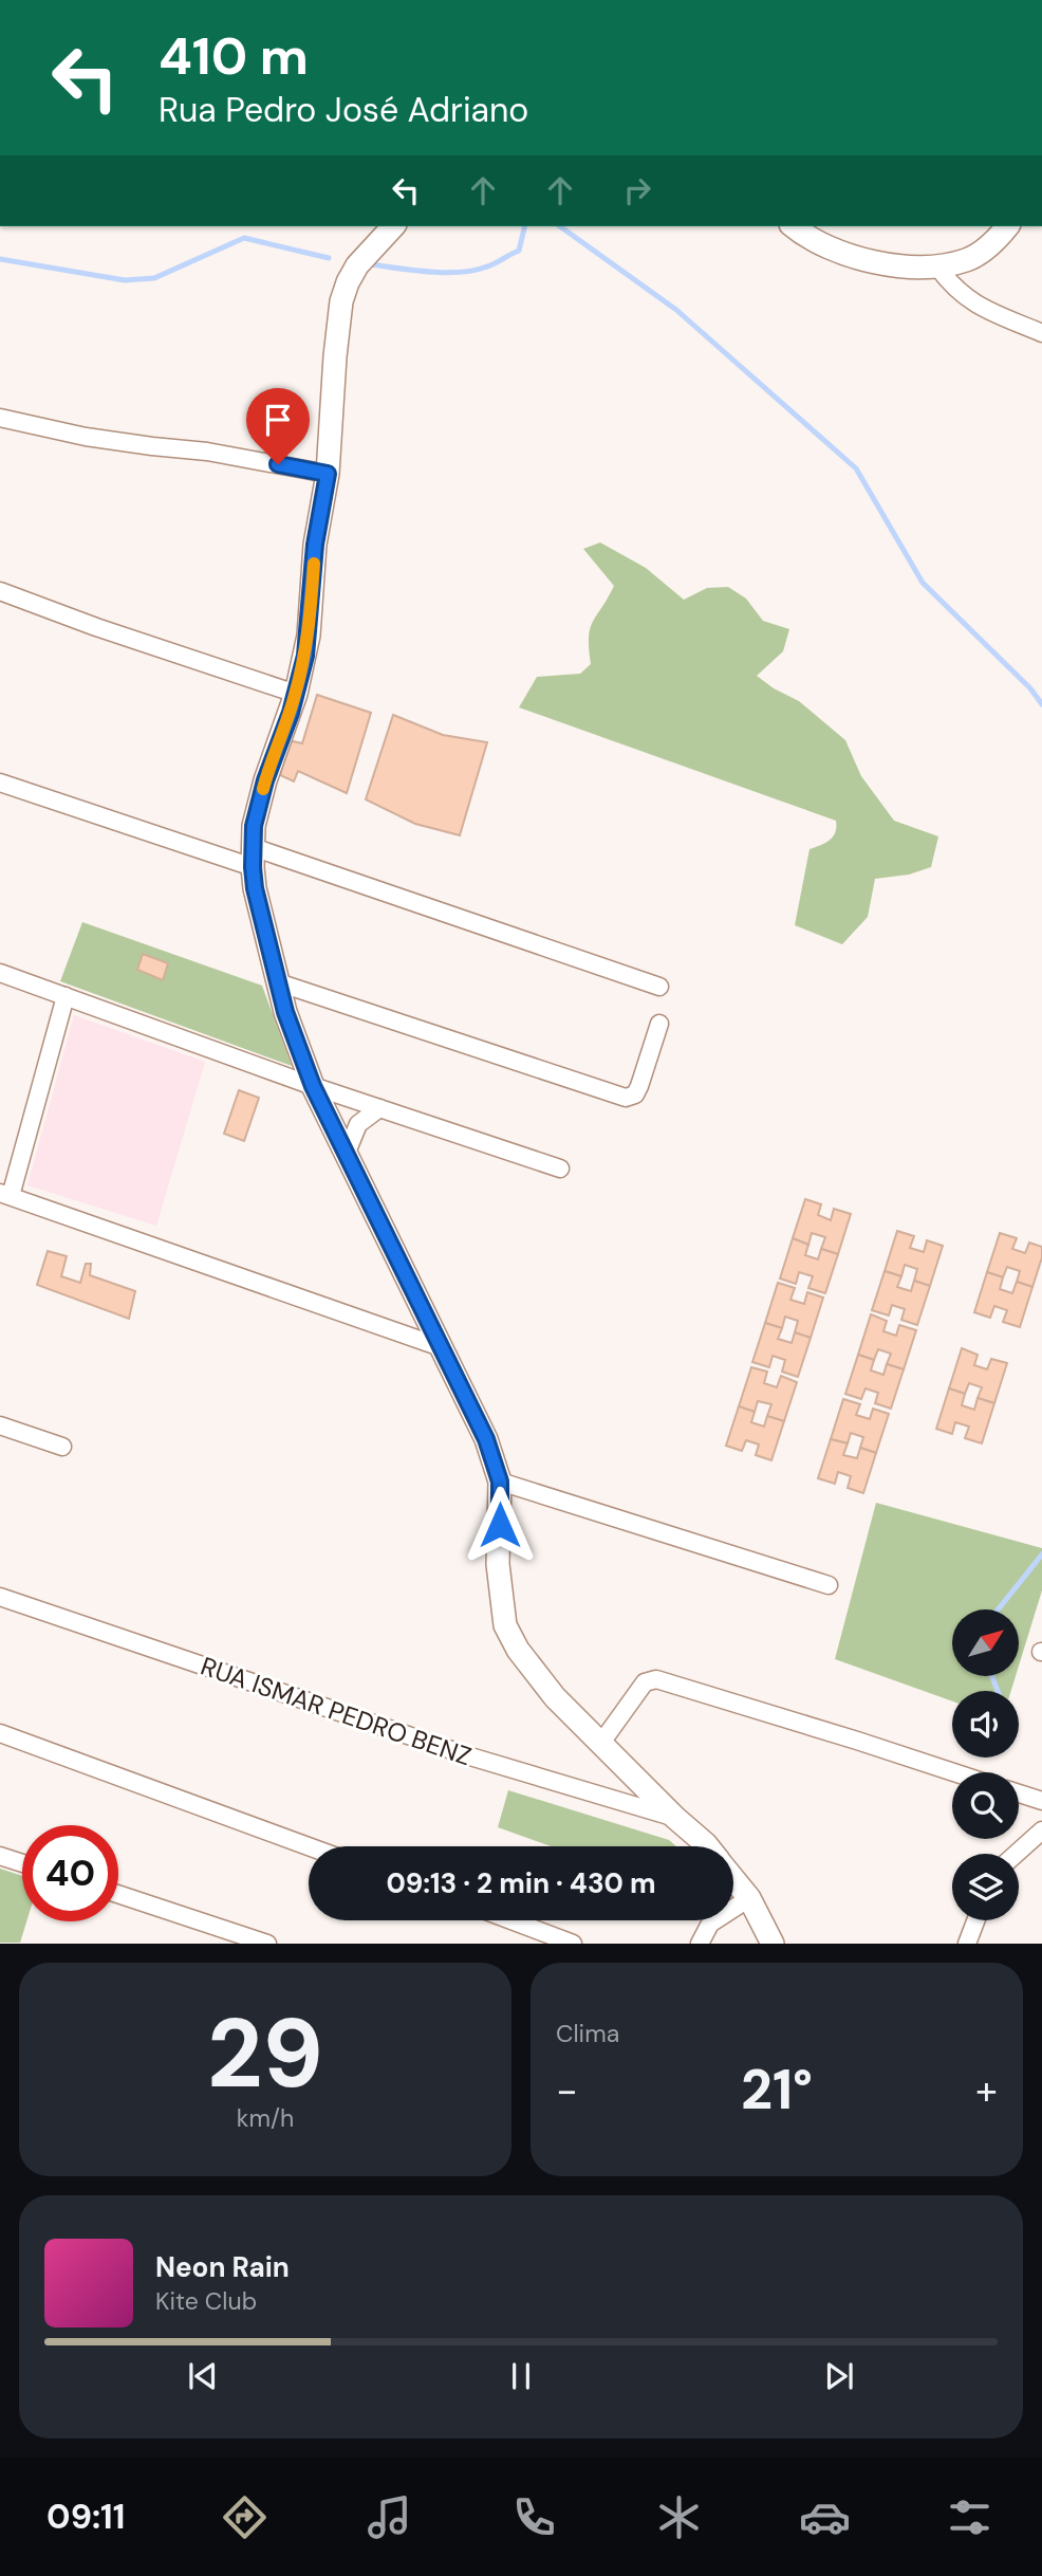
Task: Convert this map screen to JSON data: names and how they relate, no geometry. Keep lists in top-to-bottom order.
{
  "streets": {
    "street": ["RUA ISMAR PEDRO BENZ"]
  },
  "north": "top right",
  "page": {
    "turn": ["410 m", "Rua Pedro José Adriano"],
    "limit": "40",
    "trip": "09:13 · 2 min · 430 m",
    "tile": [
      ["29", "km/h"],
      "Clima"
    ],
    "heat": ["−", "21°", "+"],
    "song": ["Neon Rain", "Kite Club"],
    "tabs": "09:11"
  }
}
